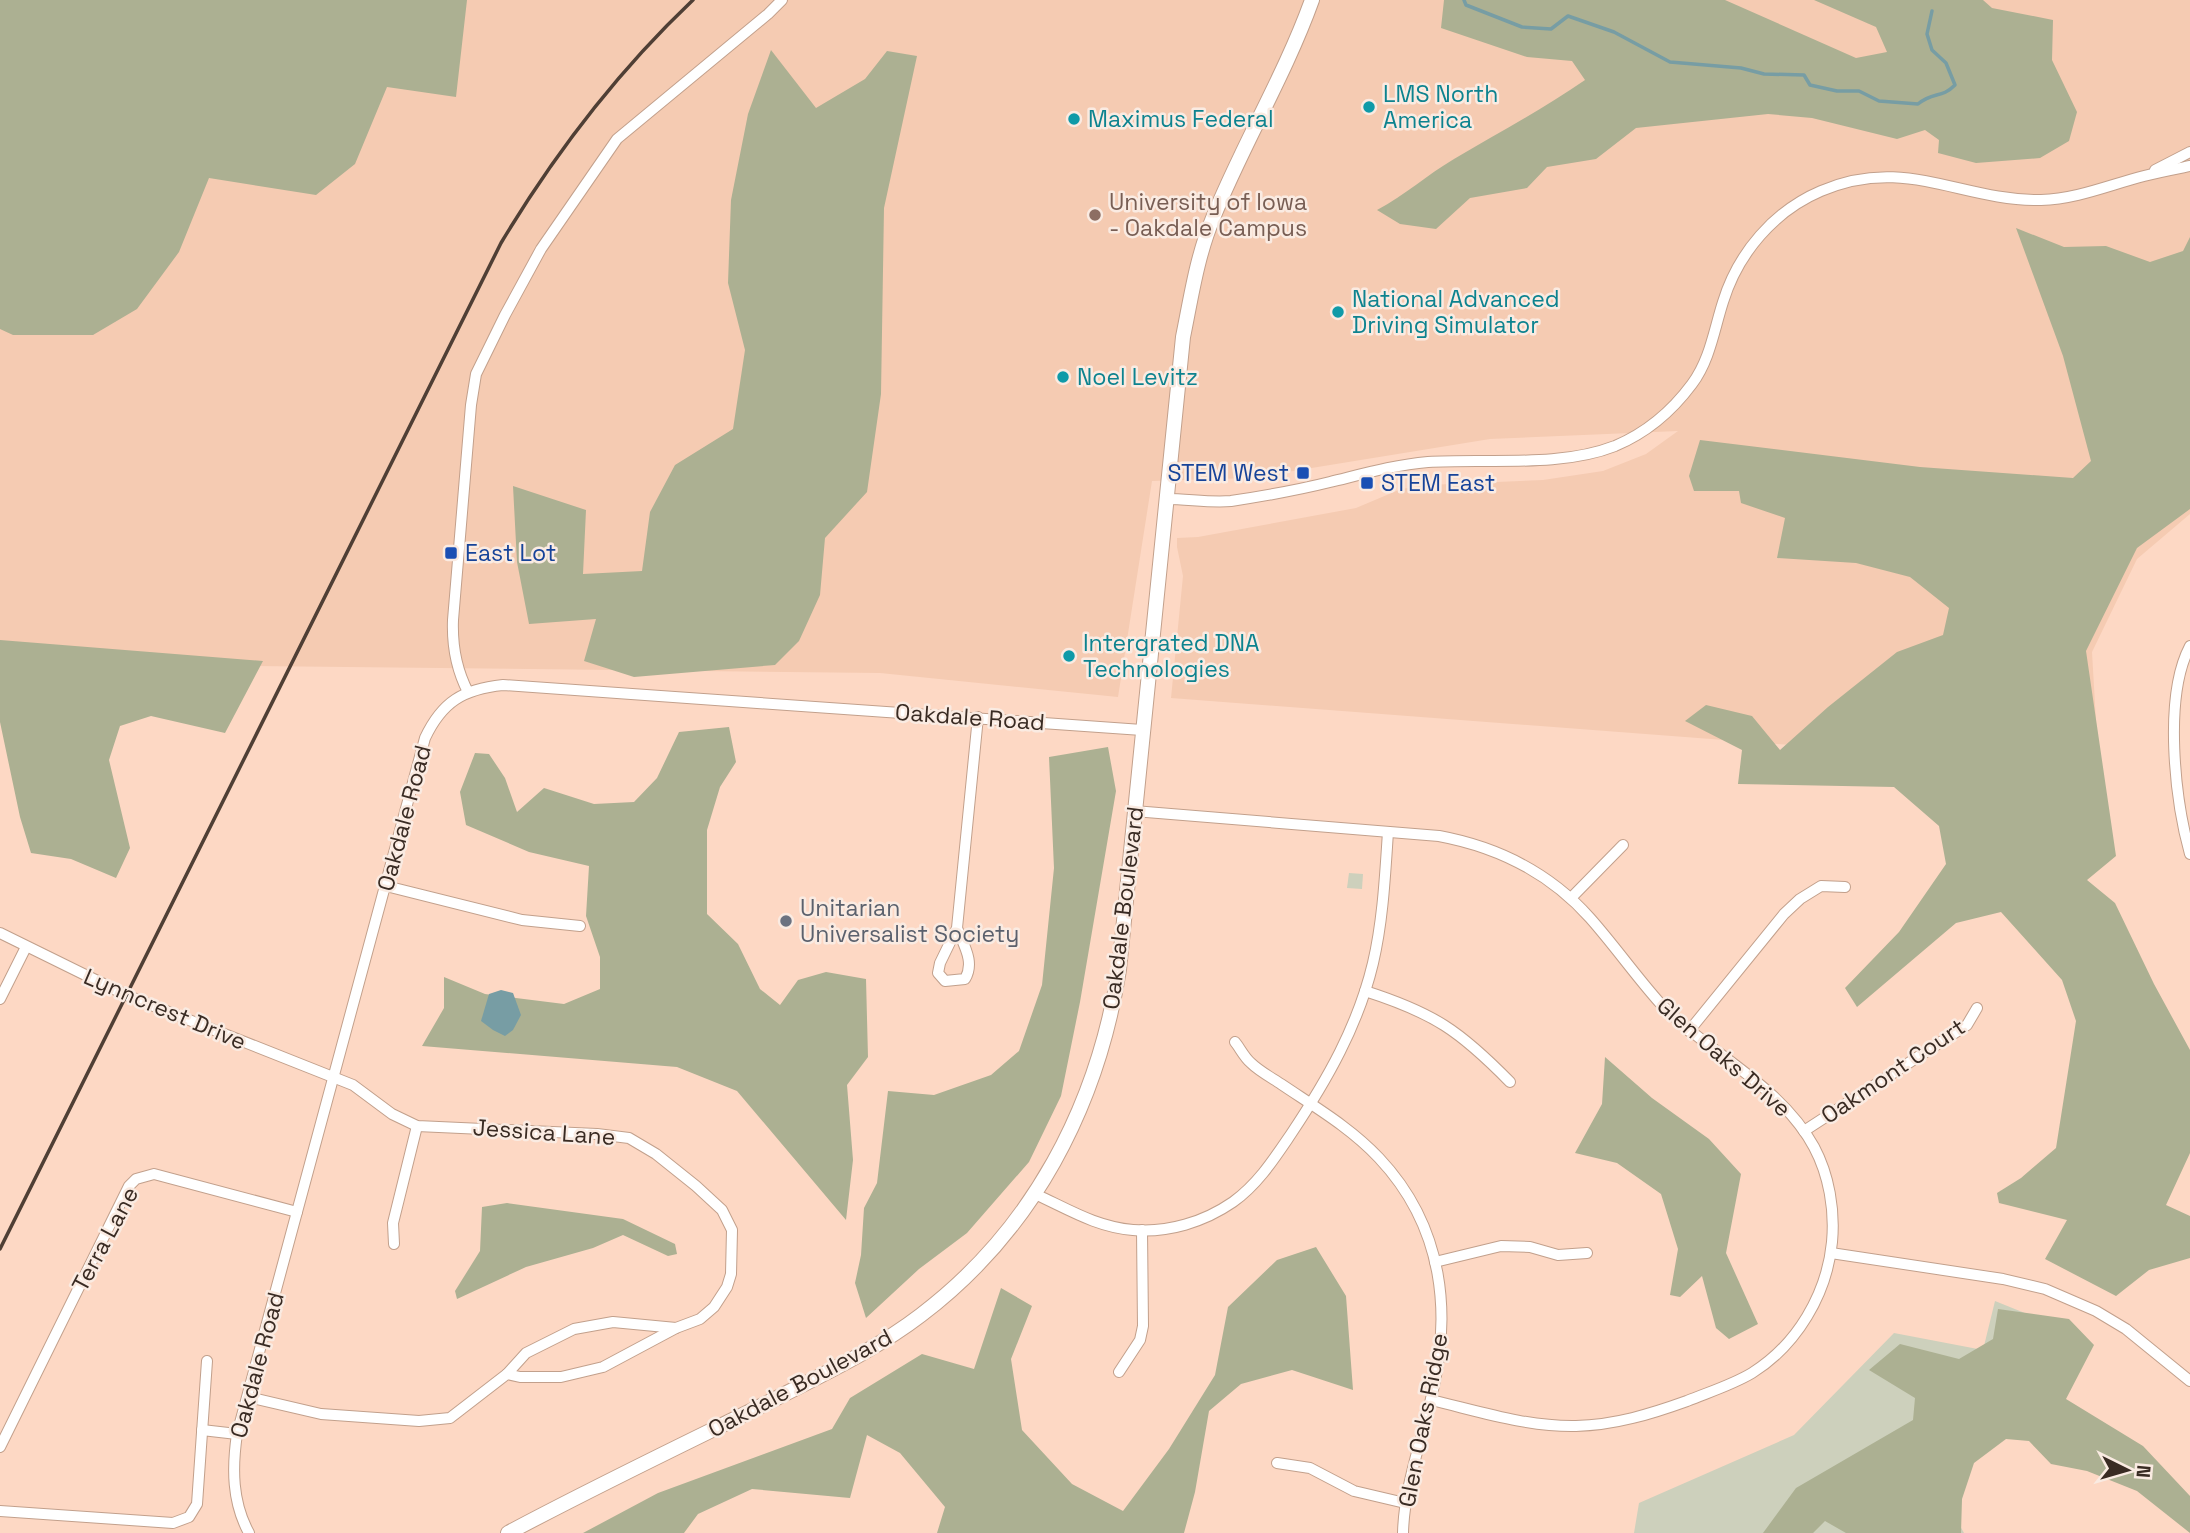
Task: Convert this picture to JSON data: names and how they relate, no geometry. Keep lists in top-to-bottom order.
{
  "streets": {
    "main road": ["Oakdale Boulevard"],
    "street": [
      "Oakdale Road",
      "Lynncrest Drive",
      "Glen Oaks Drive",
      "Oakmont Court",
      "Jessica Lane",
      "Terra Lane",
      "Glen Oaks Ridge"
    ]
  },
  "crossings": [
    ["Oakdale Road", "Oakdale Boulevard"],
    ["Oakdale Road", "Lynncrest Drive"],
    ["Oakdale Road", "Jessica Lane"],
    ["Oakdale Road", "Terra Lane"],
    ["Oakdale Boulevard", "Glen Oaks Drive"],
    ["Lynncrest Drive", "Jessica Lane"],
    ["Glen Oaks Drive", "Oakmont Court"],
    ["Glen Oaks Drive", "Glen Oaks Ridge"]
  ],
  "places": {
    "other": [
      "LMS North America",
      "Maximus Federal",
      "University of Iowa - Oakdale Campus",
      "National Advanced Driving Simulator",
      "Noel Levitz",
      "Intergrated DNA Technologies",
      "Unitarian Universalist Society"
    ],
    "transit": ["STEM West", "STEM East", "East Lot"]
  },
  "north": "right"
}
